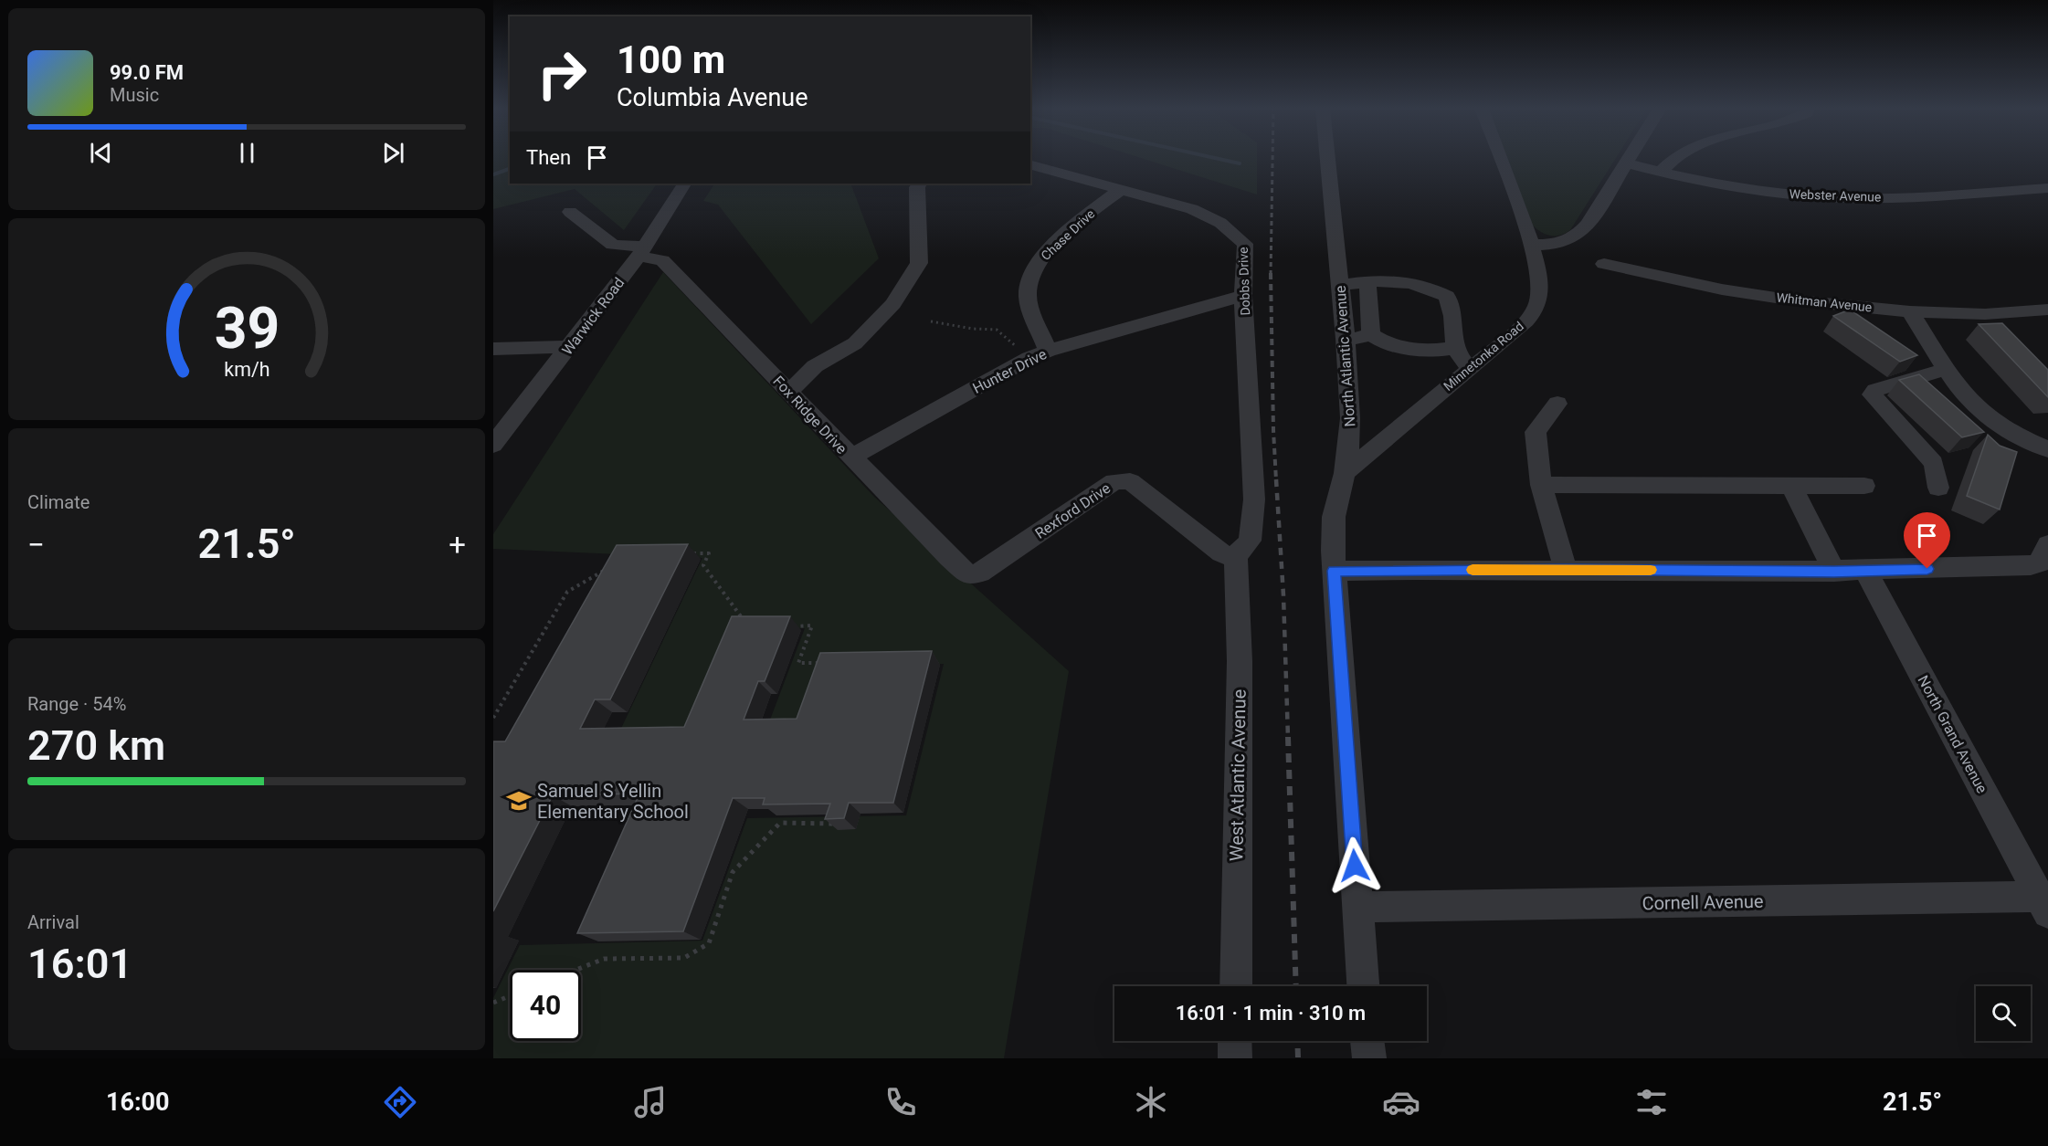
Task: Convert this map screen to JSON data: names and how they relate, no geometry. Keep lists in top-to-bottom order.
{
  "streets": {
    "street": [
      "Webster Avenue",
      "Chase Drive",
      "Dobbs Drive",
      "Whitman Avenue",
      "Warwick Road",
      "North Atlantic Avenue",
      "Minnetonka Road",
      "Hunter Drive",
      "Fox Ridge Drive",
      "Rexford Drive",
      "North Grand Avenue",
      "West Atlantic Avenue",
      "Cornell Avenue"
    ]
  },
  "crossings": [
    ["Chase Drive", "Dobbs Drive"],
    ["Chase Drive", "Hunter Drive"],
    ["Dobbs Drive", "Hunter Drive"],
    ["Dobbs Drive", "Rexford Drive"],
    ["Dobbs Drive", "West Atlantic Avenue"],
    ["Warwick Road", "Fox Ridge Drive"],
    ["North Atlantic Avenue", "Minnetonka Road"],
    ["North Atlantic Avenue", "Cornell Avenue"],
    ["Hunter Drive", "Fox Ridge Drive"],
    ["Fox Ridge Drive", "Rexford Drive"],
    ["Rexford Drive", "West Atlantic Avenue"],
    ["North Grand Avenue", "Cornell Avenue"]
  ],
  "places": {
    "school or university": ["Samuel S Yellin Elementary School"]
  },
  "page": {
    "turn": ["100 m", "Columbia Avenue"],
    "song": ["99.0 FM", "Music"],
    "then": "Then",
    "tile": [
      "Climate",
      ["Range · 54%", "270 km"],
      ["Arrival", "16:01"]
    ],
    "heat": ["−", "21.5°", "+"],
    "limit": "40",
    "trip": "16:01 · 1 min · 310 m",
    "tabs": ["16:00", "21.5°"],
    "gauge": ["39", "km/h"]
  }
}
